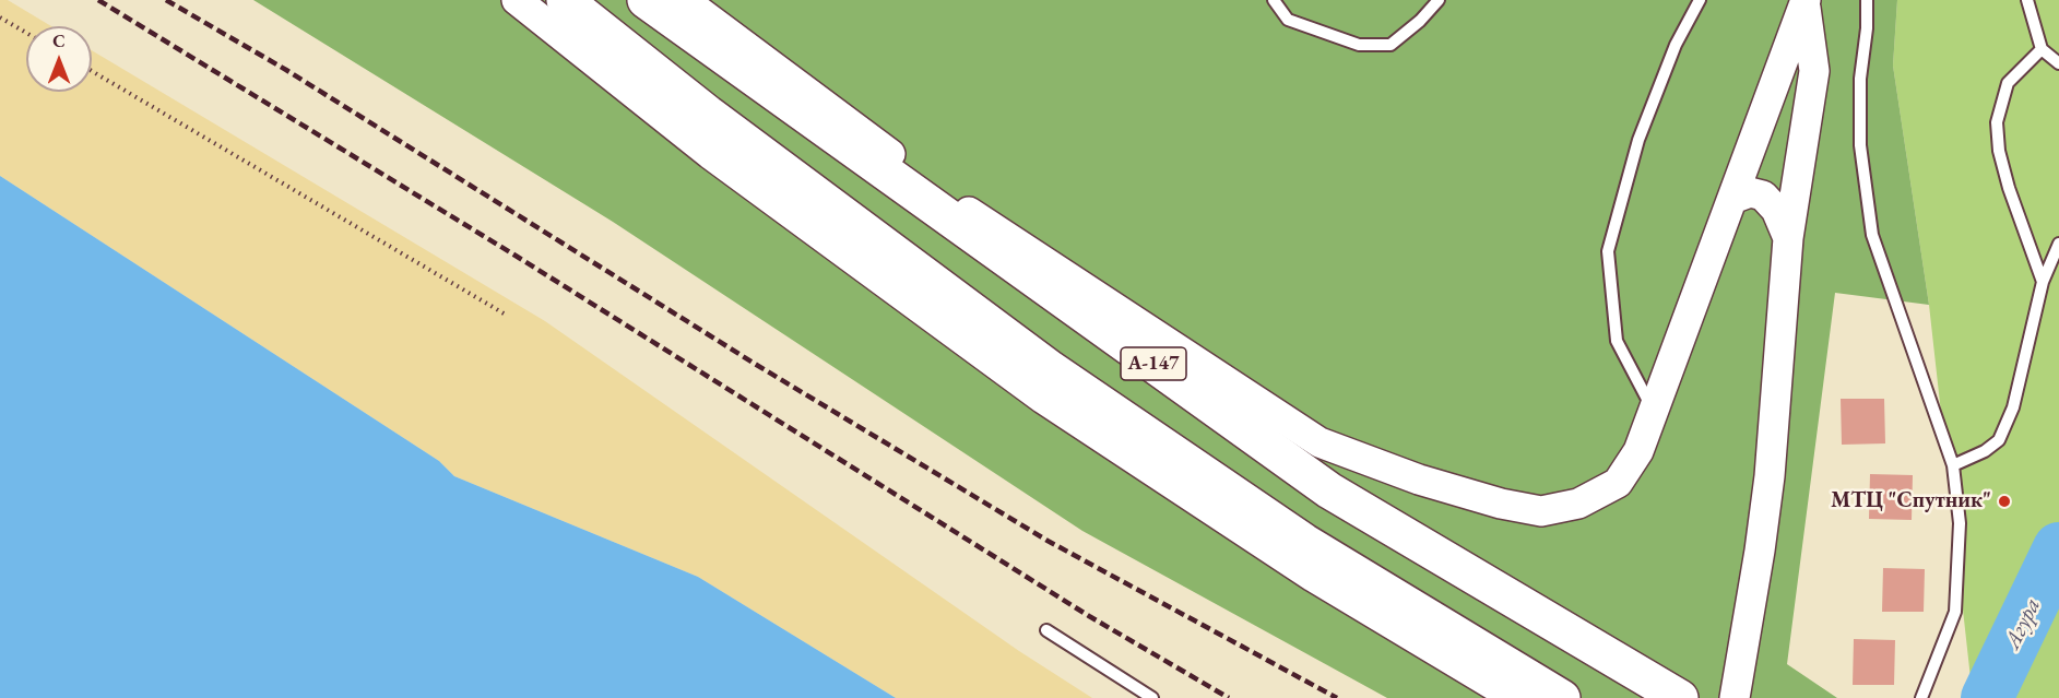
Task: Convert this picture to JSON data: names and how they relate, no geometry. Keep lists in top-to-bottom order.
{
  "streets": {
    "main road": ["А-147"]
  },
  "water": ["Агура"],
  "places": ["МТЦ \"Спутник\""],
  "north": "top"
}
